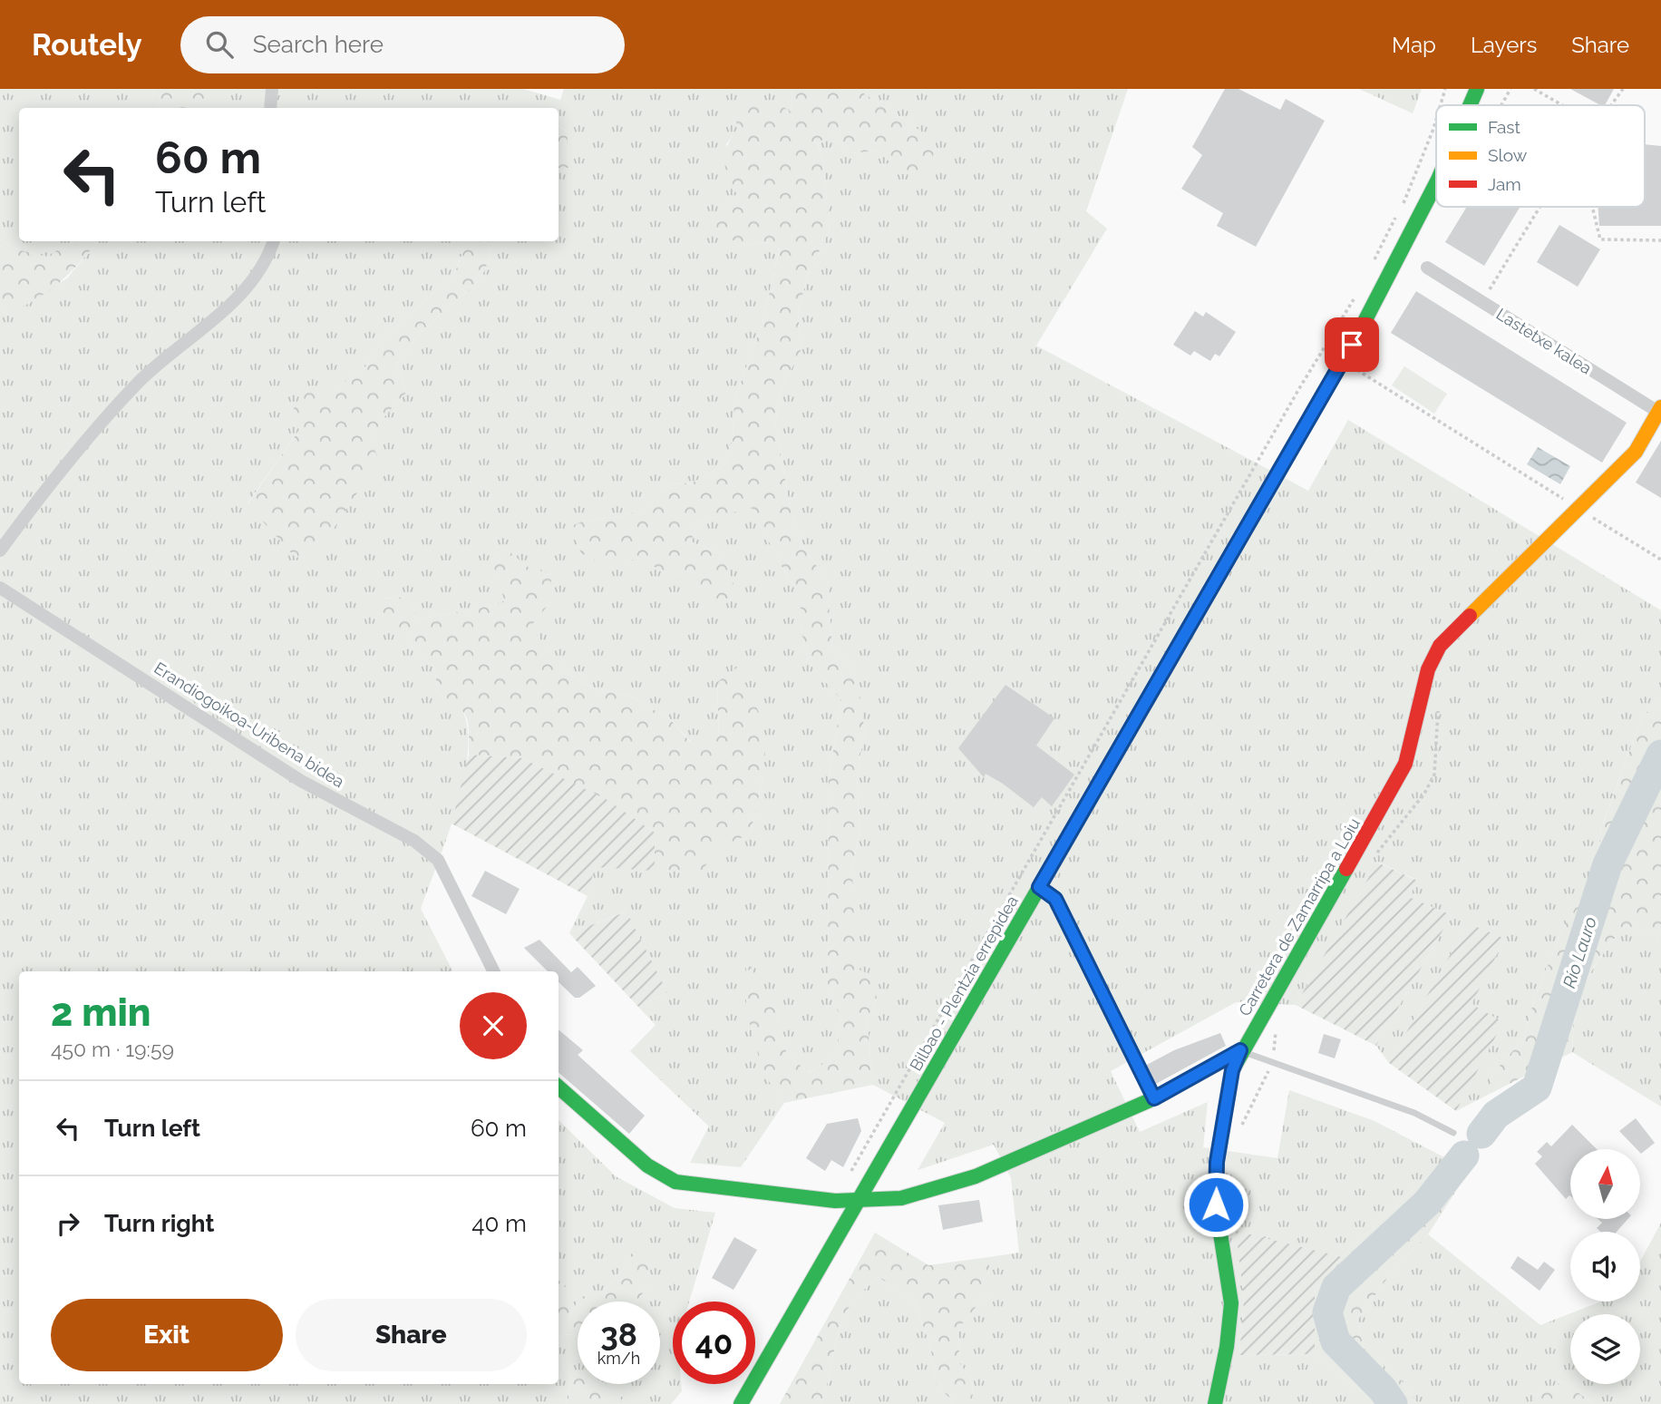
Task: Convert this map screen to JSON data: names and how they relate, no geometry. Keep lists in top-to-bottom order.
{
  "streets": {
    "street": [
      "Lastetxe kalea",
      "Erandiogoikoa-Uribena bidea",
      "Carretera de Zamarripa a Loiu",
      "Bilbao - Plentzia errepidea"
    ]
  },
  "crossings": [
    ["Lastetxe kalea", "Carretera de Zamarripa a Loiu"]
  ],
  "water": ["Río Lauro"],
  "legend": ["Fast", "Slow", "Jam"],
  "north": "top",
  "page": {
    "header": "Routely",
    "search": "Search here",
    "nav": ["Map", "Layers", "Share"],
    "turn": ["60 m", "Turn left"],
    "heading": ["2 min", "450 m · 19:59"],
    "list": [
      {
        "name": "Turn left",
        "value": "60 m"
      },
      {
        "name": "Turn right",
        "value": "40 m"
      }
    ],
    "buttons": ["Exit", "Share"],
    "speed": "38 km/h",
    "limit": "40"
  }
}
